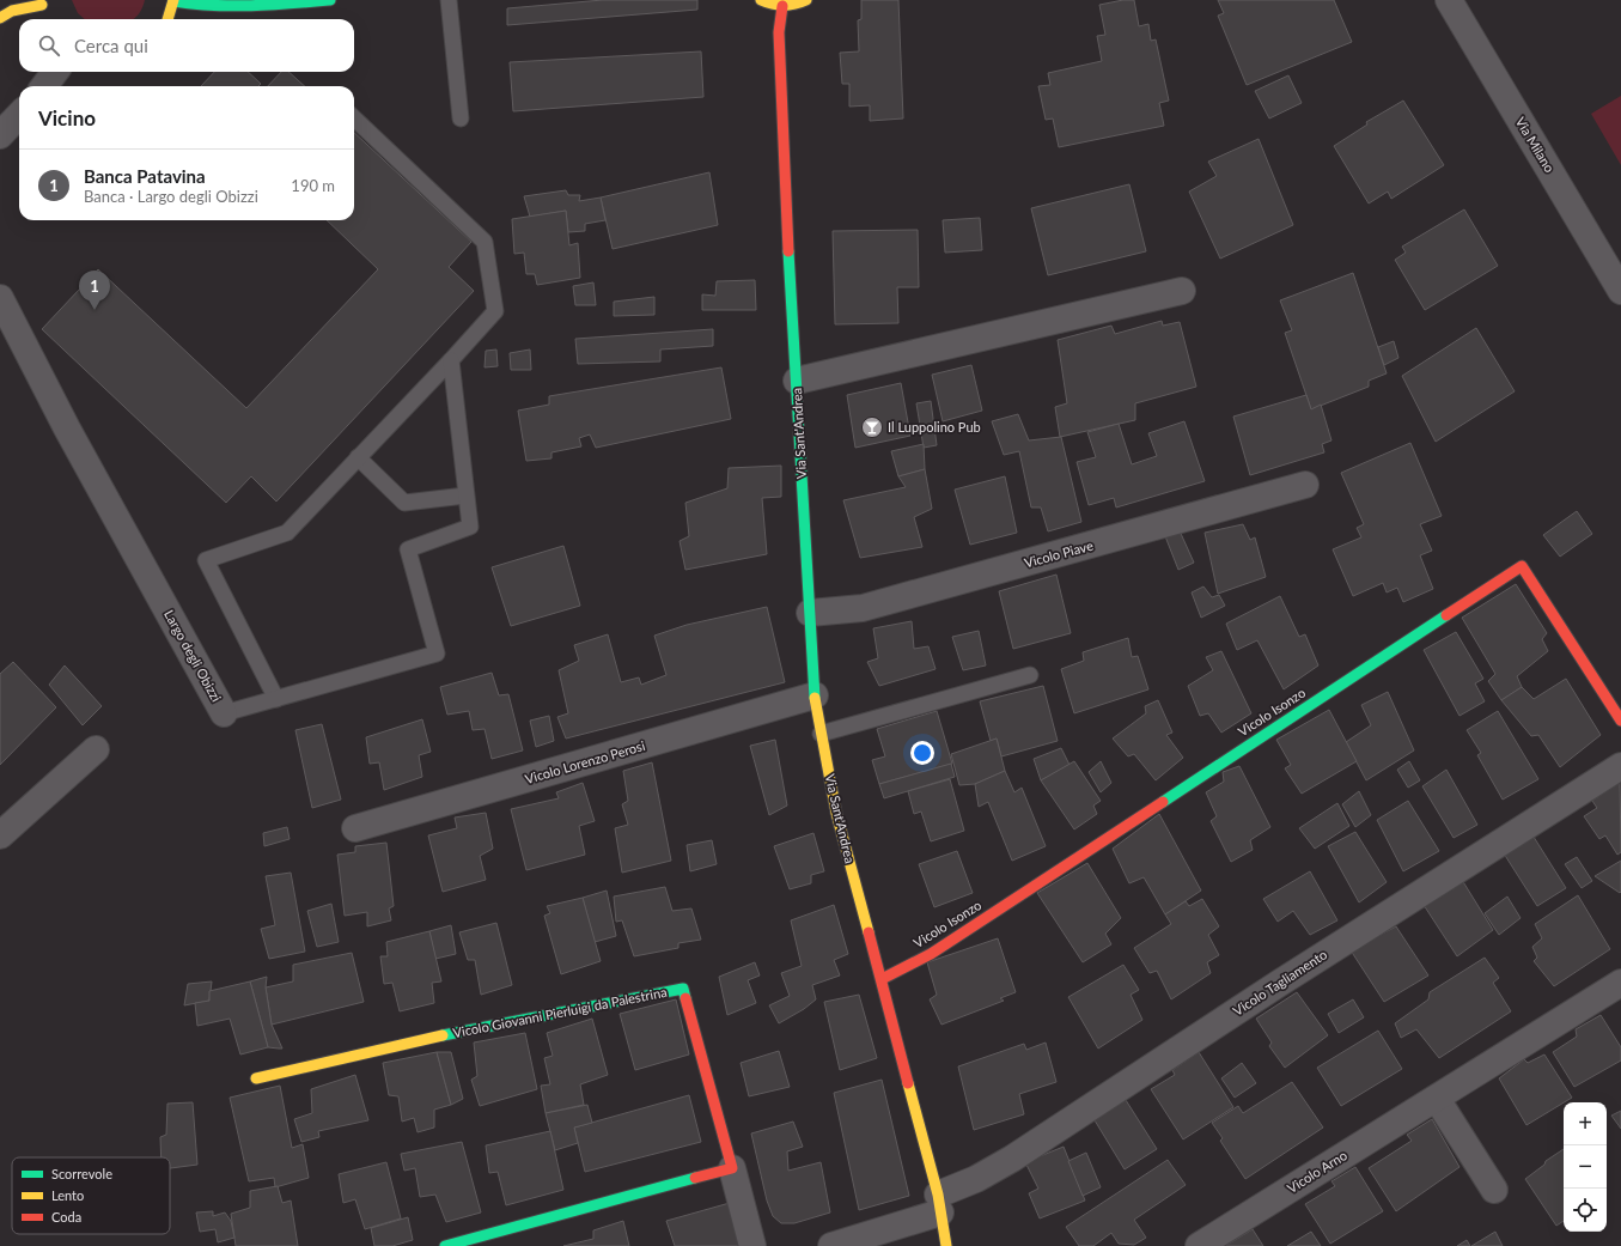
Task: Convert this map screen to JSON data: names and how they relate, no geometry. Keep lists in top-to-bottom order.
{
  "streets": {
    "street": [
      "Via Milano",
      "Via Sant'Andrea",
      "Vicolo Piave",
      "Largo degli Obizzi",
      "Vicolo Isonzo",
      "Vicolo Lorenzo Perosi",
      "Vicolo Tagliamento",
      "Vicolo Giovanni Pierluigi da Palestrina",
      "Vicolo Arno"
    ]
  },
  "crossings": [
    ["Via Sant'Andrea", "Vicolo Piave"],
    ["Via Sant'Andrea", "Vicolo Isonzo"],
    ["Via Sant'Andrea", "Vicolo Lorenzo Perosi"],
    ["Via Sant'Andrea", "Vicolo Tagliamento"]
  ],
  "places": {
    "bar": ["Il Luppolino Pub"]
  },
  "legend": ["Scorrevole", "Lento", "Coda"],
  "page": {
    "search": "Cerca qui",
    "heading": "Vicino",
    "list": [
      {
        "mark": "1",
        "name": "Banca Patavina",
        "note": "Banca · Largo degli Obizzi",
        "value": "190 m"
      }
    ],
    "pins": "1",
    "map_buttons": ["+", "−"]
  }
}
